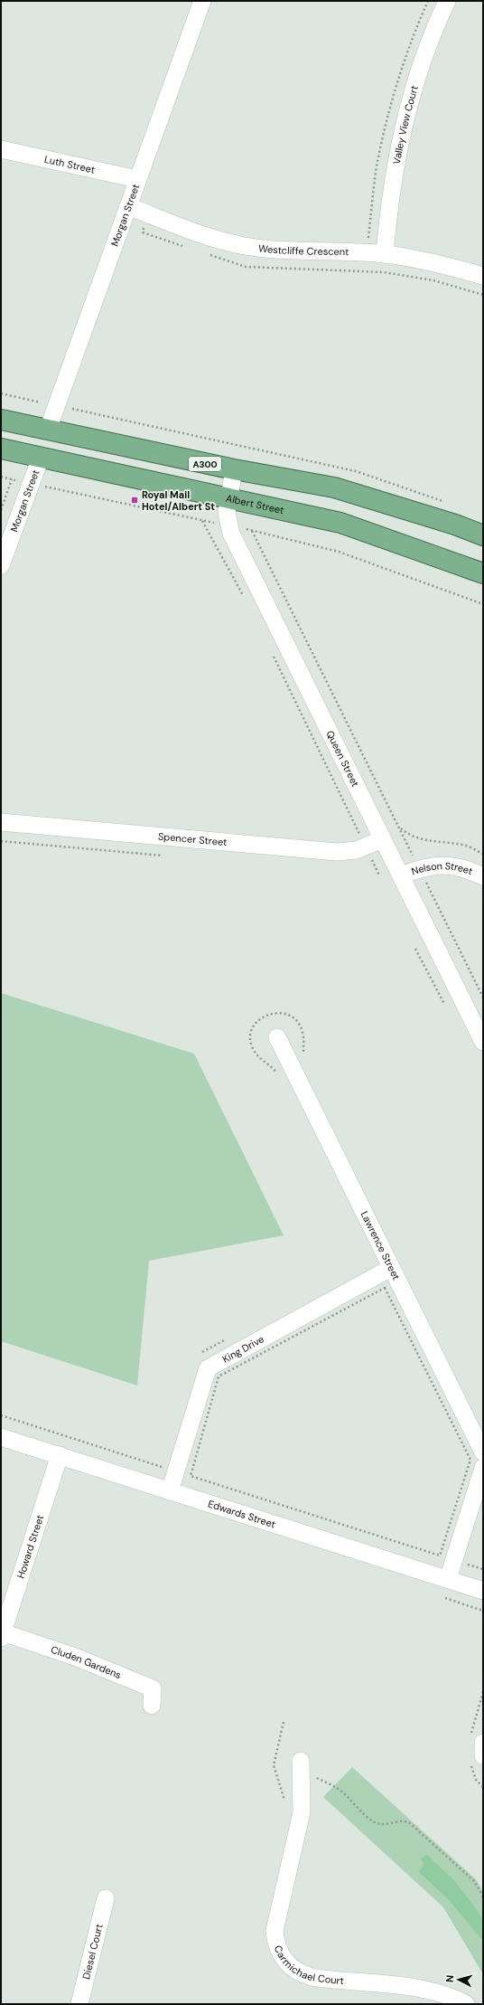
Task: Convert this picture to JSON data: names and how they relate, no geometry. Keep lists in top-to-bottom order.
{
  "streets": {
    "highway": ["A300", "Albert Street"],
    "street": [
      "Valley View Court",
      "Luth Street",
      "Morgan Street",
      "Westcliffe Crescent",
      "Queen Street",
      "Spencer Street",
      "Nelson Street",
      "Lawrence Street",
      "King Drive",
      "Edwards Street",
      "Howard Street",
      "Cluden Gardens",
      "Diesel Court",
      "Carmichael Court"
    ]
  },
  "crossings": [
    ["Valley View Court", "Westcliffe Crescent"],
    ["Luth Street", "Morgan Street"],
    ["Morgan Street", "Westcliffe Crescent"],
    ["Morgan Street", "A300"],
    ["Morgan Street", "Albert Street"],
    ["A300", "Queen Street"],
    ["Albert Street", "Queen Street"],
    ["Queen Street", "Spencer Street"],
    ["Queen Street", "Nelson Street"],
    ["Lawrence Street", "King Drive"],
    ["King Drive", "Edwards Street"],
    ["Edwards Street", "Howard Street"],
    ["Howard Street", "Cluden Gardens"]
  ],
  "places": {
    "transit": ["Royal Mail Hotel/Albert St"]
  },
  "north": "left"
}
